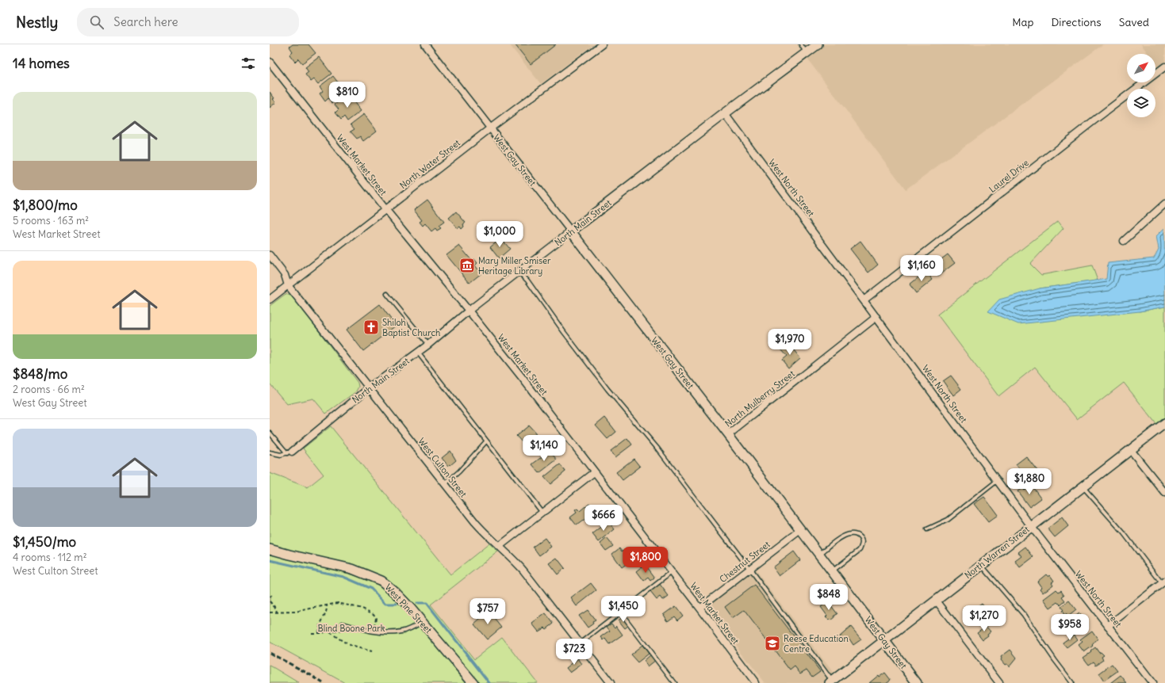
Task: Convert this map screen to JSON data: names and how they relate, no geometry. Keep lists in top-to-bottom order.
{
  "streets": {
    "street": [
      "West Gay Street",
      "North Water Street",
      "West Market Street",
      "Laurel Drive",
      "West North Street",
      "North Main Street",
      "North Mulberry Street",
      "West Culton Street",
      "North Warren Street",
      "Chestnut Street",
      "West Pine Street"
    ]
  },
  "crossings": [
    ["West Gay Street", "North Water Street"],
    ["West Gay Street", "North Main Street"],
    ["West Gay Street", "North Mulberry Street"],
    ["West Gay Street", "North Warren Street"],
    ["West Gay Street", "Chestnut Street"],
    ["North Water Street", "West Market Street"],
    ["North Water Street", "West Culton Street"],
    ["West Market Street", "North Main Street"],
    ["West Market Street", "Chestnut Street"],
    ["Laurel Drive", "West North Street"],
    ["West North Street", "North Main Street"],
    ["West North Street", "North Mulberry Street"],
    ["West North Street", "North Warren Street"],
    ["North Main Street", "West Culton Street"]
  ],
  "parks": ["Blind Boone Park"],
  "places": {
    "museum": ["Mary Miller Smiser Heritage Library"],
    "church": ["Shiloh Baptist Church"],
    "school or university": ["Reese Education Centre"]
  },
  "north": "top right",
  "page": {
    "header": "Nestly",
    "search": "Search here",
    "nav": ["Map", "Directions", "Saved"],
    "heading": "14 homes",
    "price": [
      "$810",
      "$1,000",
      "$1,160",
      "$1,970",
      "$1,140",
      "$1,880",
      "$666",
      "$1,800",
      "$848",
      "$1,450",
      "$757",
      "$1,270",
      "$958",
      "$723"
    ],
    "list": [
      {
        "name": "$1,800/mo",
        "note": "5 rooms · 163 m² · West Market Street"
      },
      {
        "name": "$848/mo",
        "note": "2 rooms · 66 m² · West Gay Street"
      },
      {
        "name": "$1,450/mo",
        "note": "4 rooms · 112 m² · West Culton Street"
      }
    ]
  }
}
